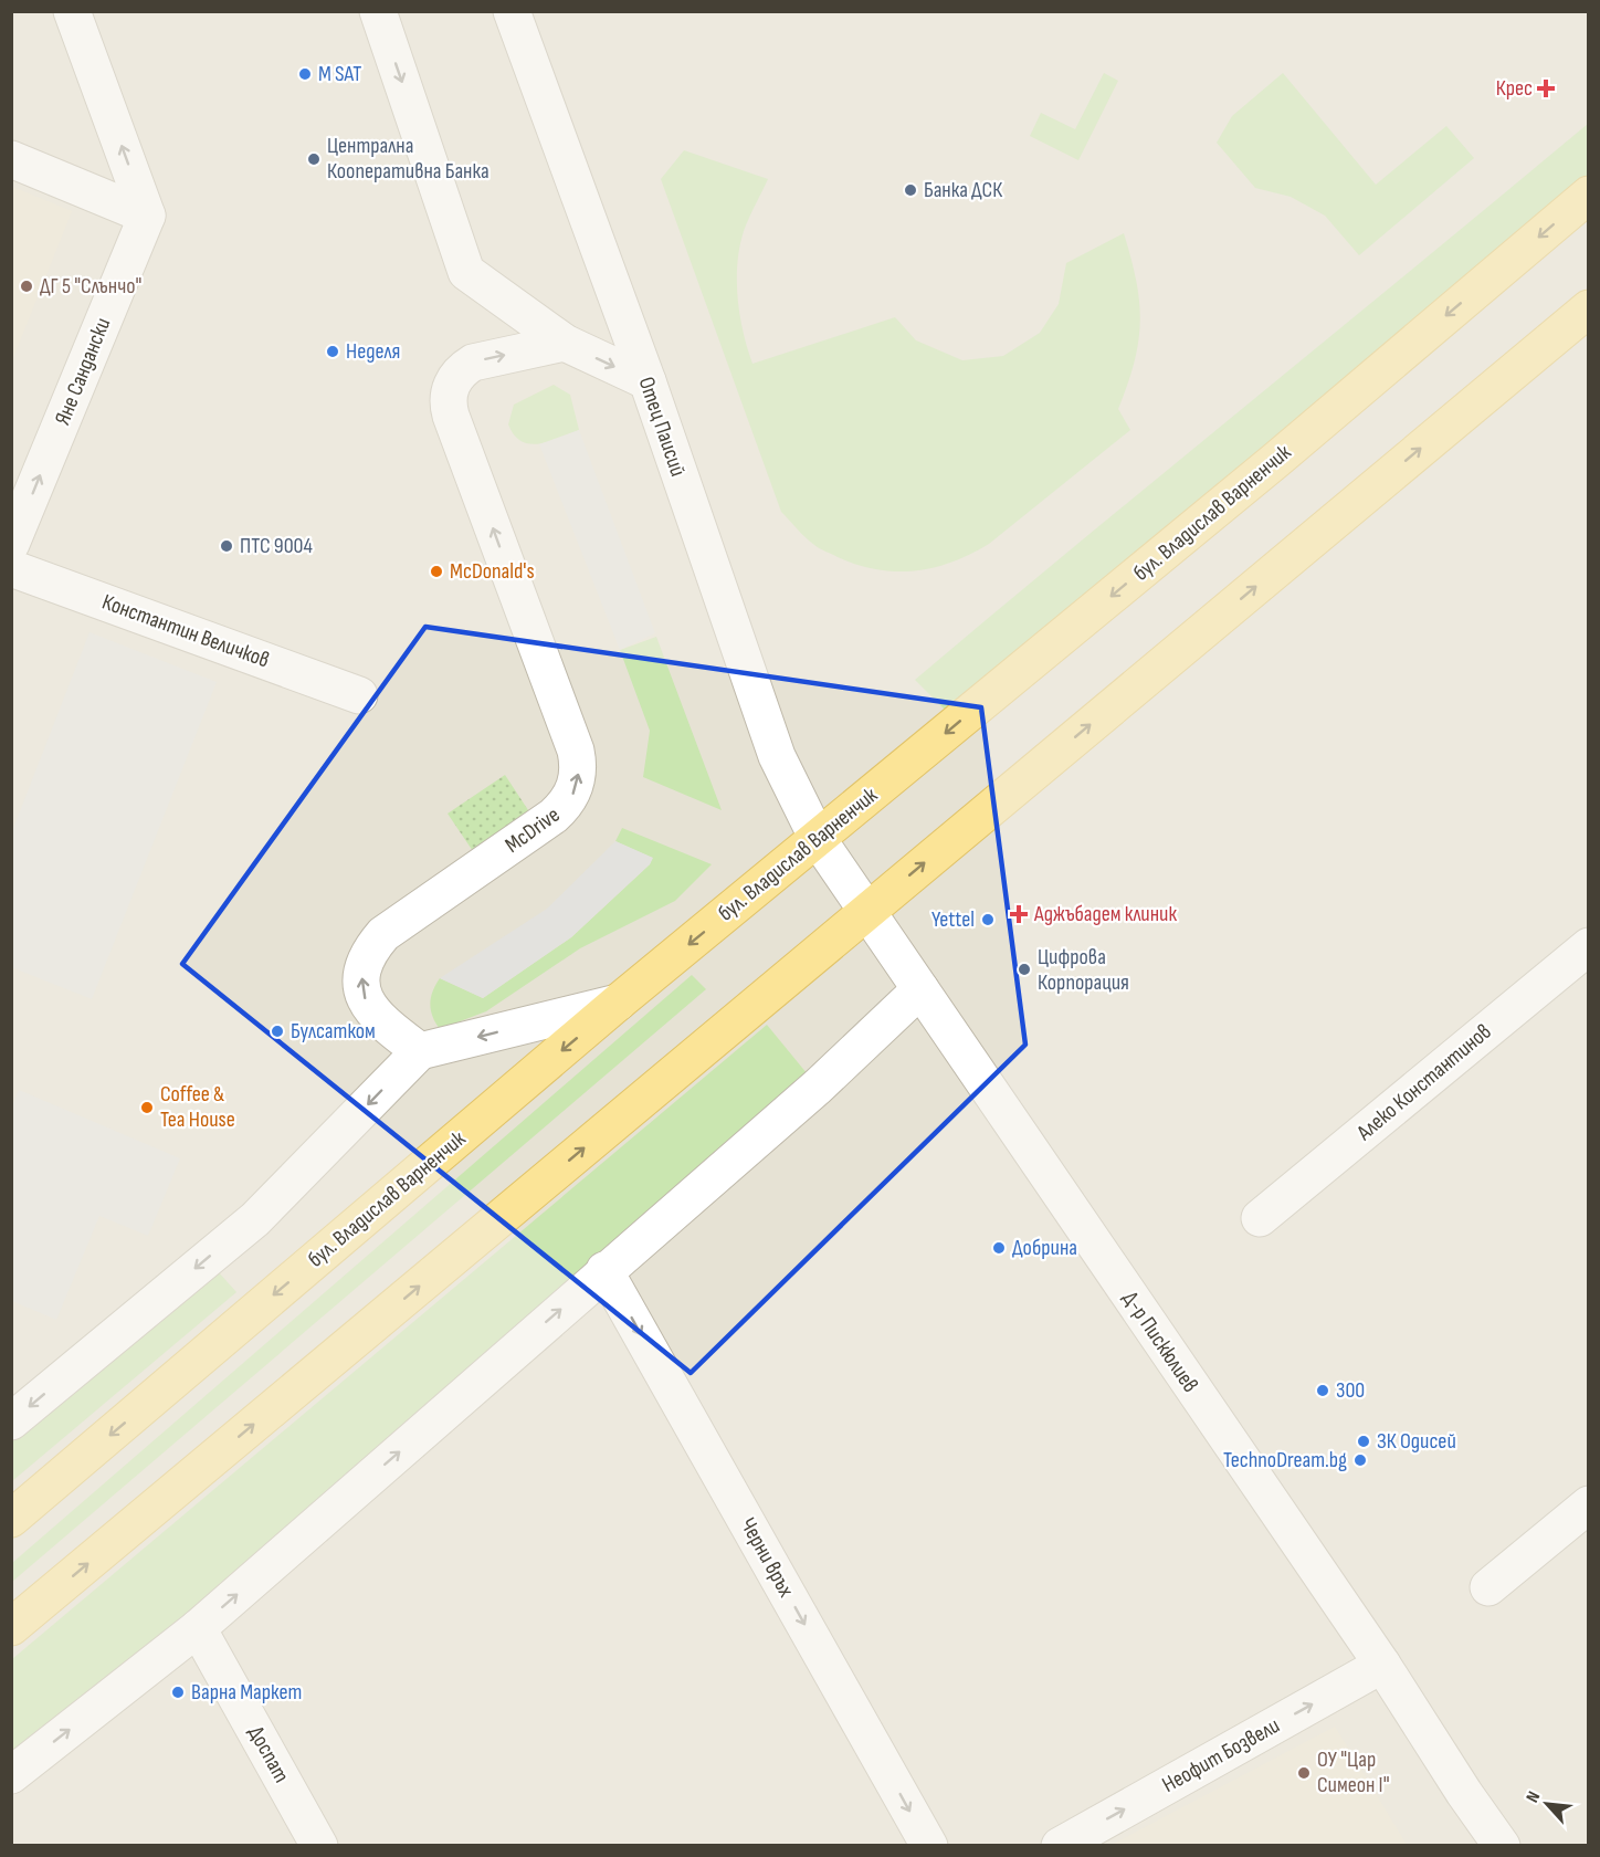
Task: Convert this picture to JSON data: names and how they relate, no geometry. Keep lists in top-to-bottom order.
{
  "streets": {
    "main road": ["бул. Владислав Варненчик"],
    "street": [
      "Яне Сандански",
      "Отец Паисий",
      "Константин Величков",
      "McDrive",
      "Алеко Константинов",
      "Д-р Пискюлиев",
      "Черни връх",
      "Доспат",
      "Неофит Бозвели"
    ]
  },
  "crossings": [
    ["Отец Паисий", "бул. Владислав Варненчик"],
    ["Отец Паисий", "Д-р Пискюлиев"],
    ["бул. Владислав Варненчик", "Д-р Пискюлиев"],
    ["Д-р Пискюлиев", "Неофит Бозвели"]
  ],
  "one_way": ["Яне Сандански", "Черни връх", "Неофит Бозвели"],
  "places": {
    "other": [
      "M SAT",
      "Централна Кооперативна Банка",
      "Банка ДСК",
      "ДГ 5 \"Слънчо\"",
      "Неделя",
      "ПТС 9004",
      "McDonald's",
      "Yettel",
      "Цифрова Корпорация",
      "Булсатком",
      "Coffee & Tea House",
      "Добрина",
      "300",
      "ЗК Одисей",
      "TechnoDream.bg",
      "Варна Маркет",
      "ОУ \"Цар Симеон I\""
    ],
    "health": ["Крес", "Аджъбадем клиник"]
  },
  "north": "top left"
}
